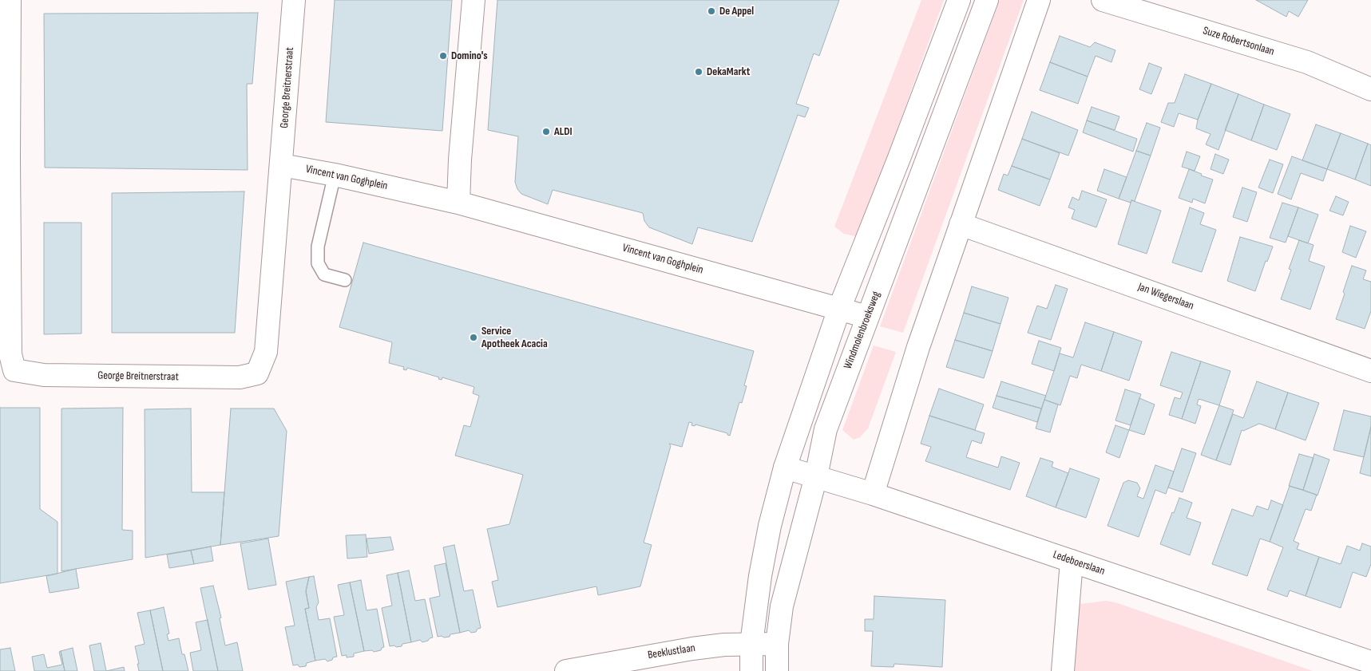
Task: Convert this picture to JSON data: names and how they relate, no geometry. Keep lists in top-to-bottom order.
{
  "streets": {
    "street": [
      "Suze Robertsonlaan",
      "George Breitnerstraat",
      "Vincent van Goghplein",
      "Jan Wiegerslaan",
      "Windmolenbroeksweg",
      "Ledeboerslaan",
      "Beeklustlaan"
    ]
  },
  "crossings": [
    ["George Breitnerstraat", "Vincent van Goghplein"],
    ["Vincent van Goghplein", "Windmolenbroeksweg"],
    ["Windmolenbroeksweg", "Ledeboerslaan"],
    ["Windmolenbroeksweg", "Beeklustlaan"]
  ],
  "places": [
    "De Appel",
    "Domino's",
    "DekaMarkt",
    "ALDI",
    "Service Apotheek Acacia"
  ]
}
